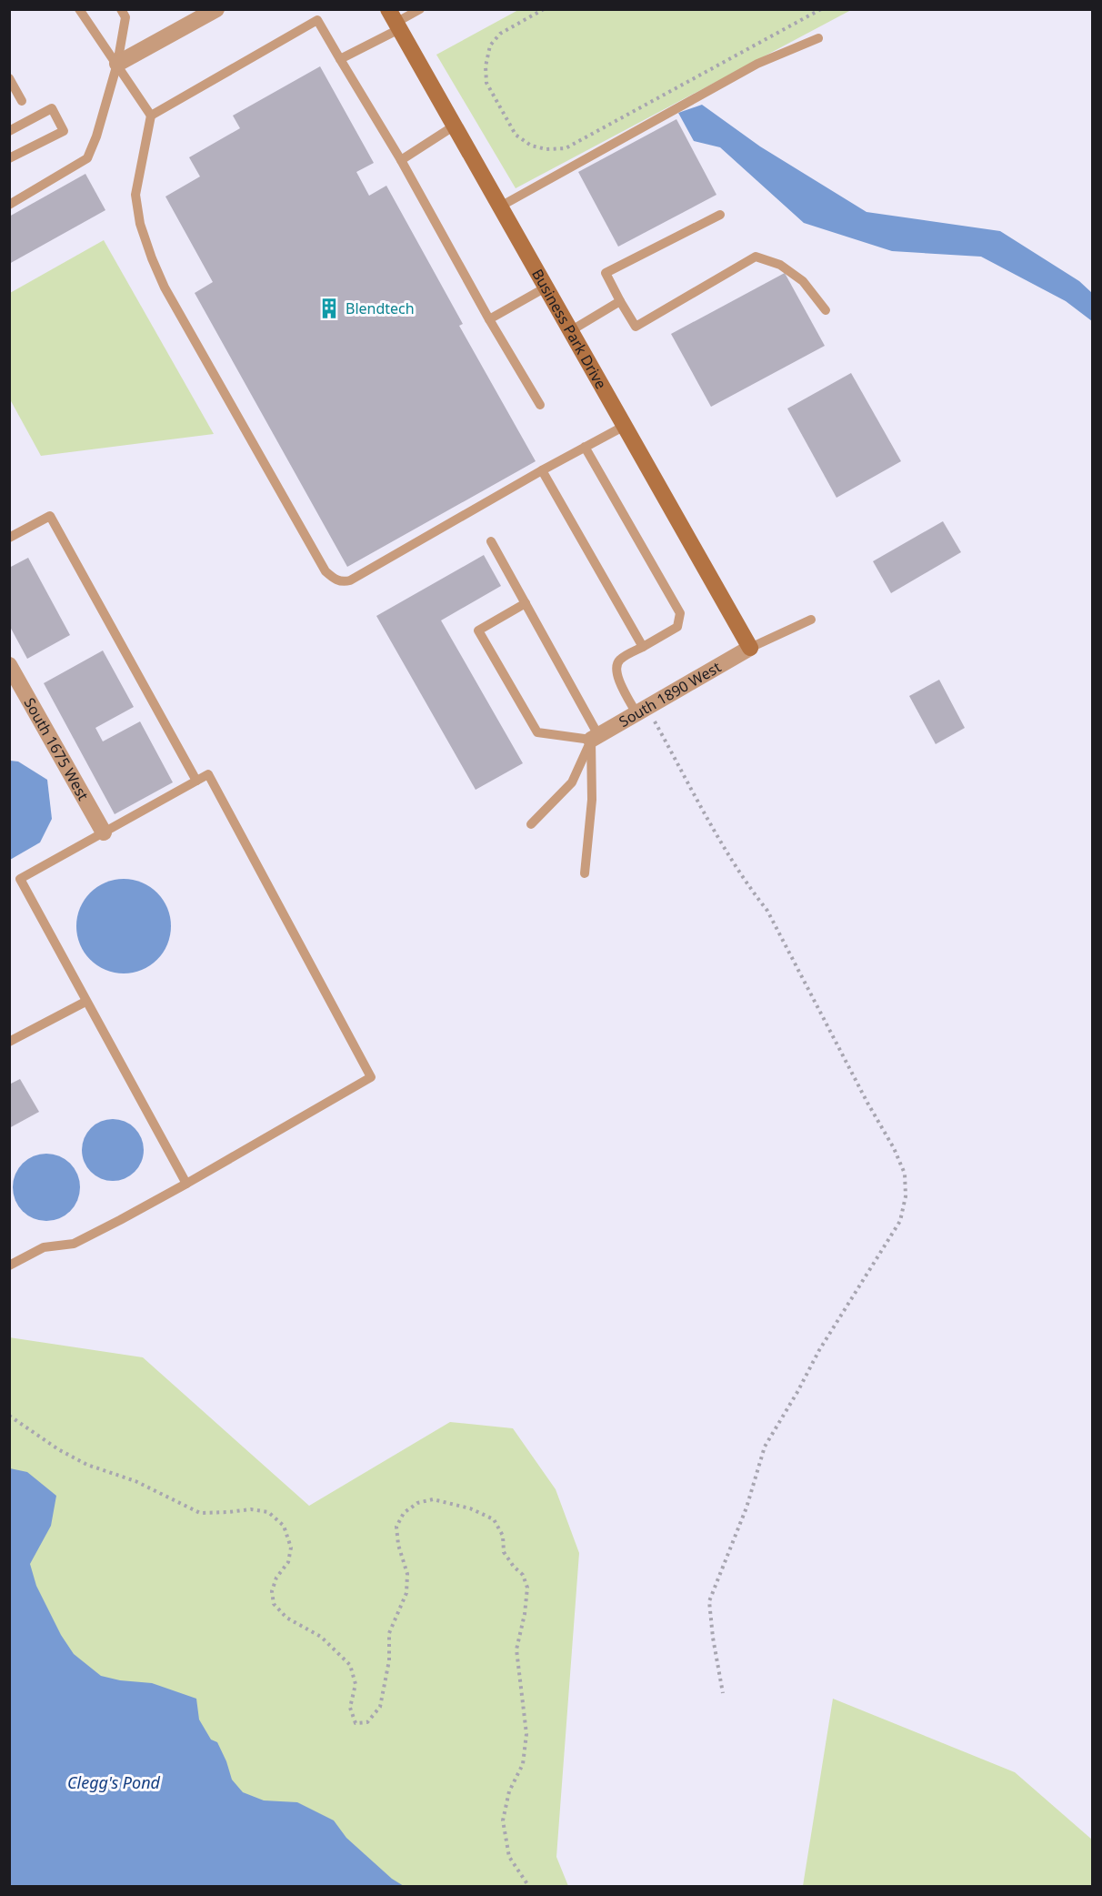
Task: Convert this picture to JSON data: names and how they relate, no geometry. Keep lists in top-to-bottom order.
{
  "streets": {
    "street": ["Business Park Drive", "South 1890 West", "South 1675 West"]
  },
  "crossings": [
    ["Business Park Drive", "South 1890 West"]
  ],
  "water": ["Clegg's Pond"],
  "places": {
    "building": ["Blendtech"]
  }
}
